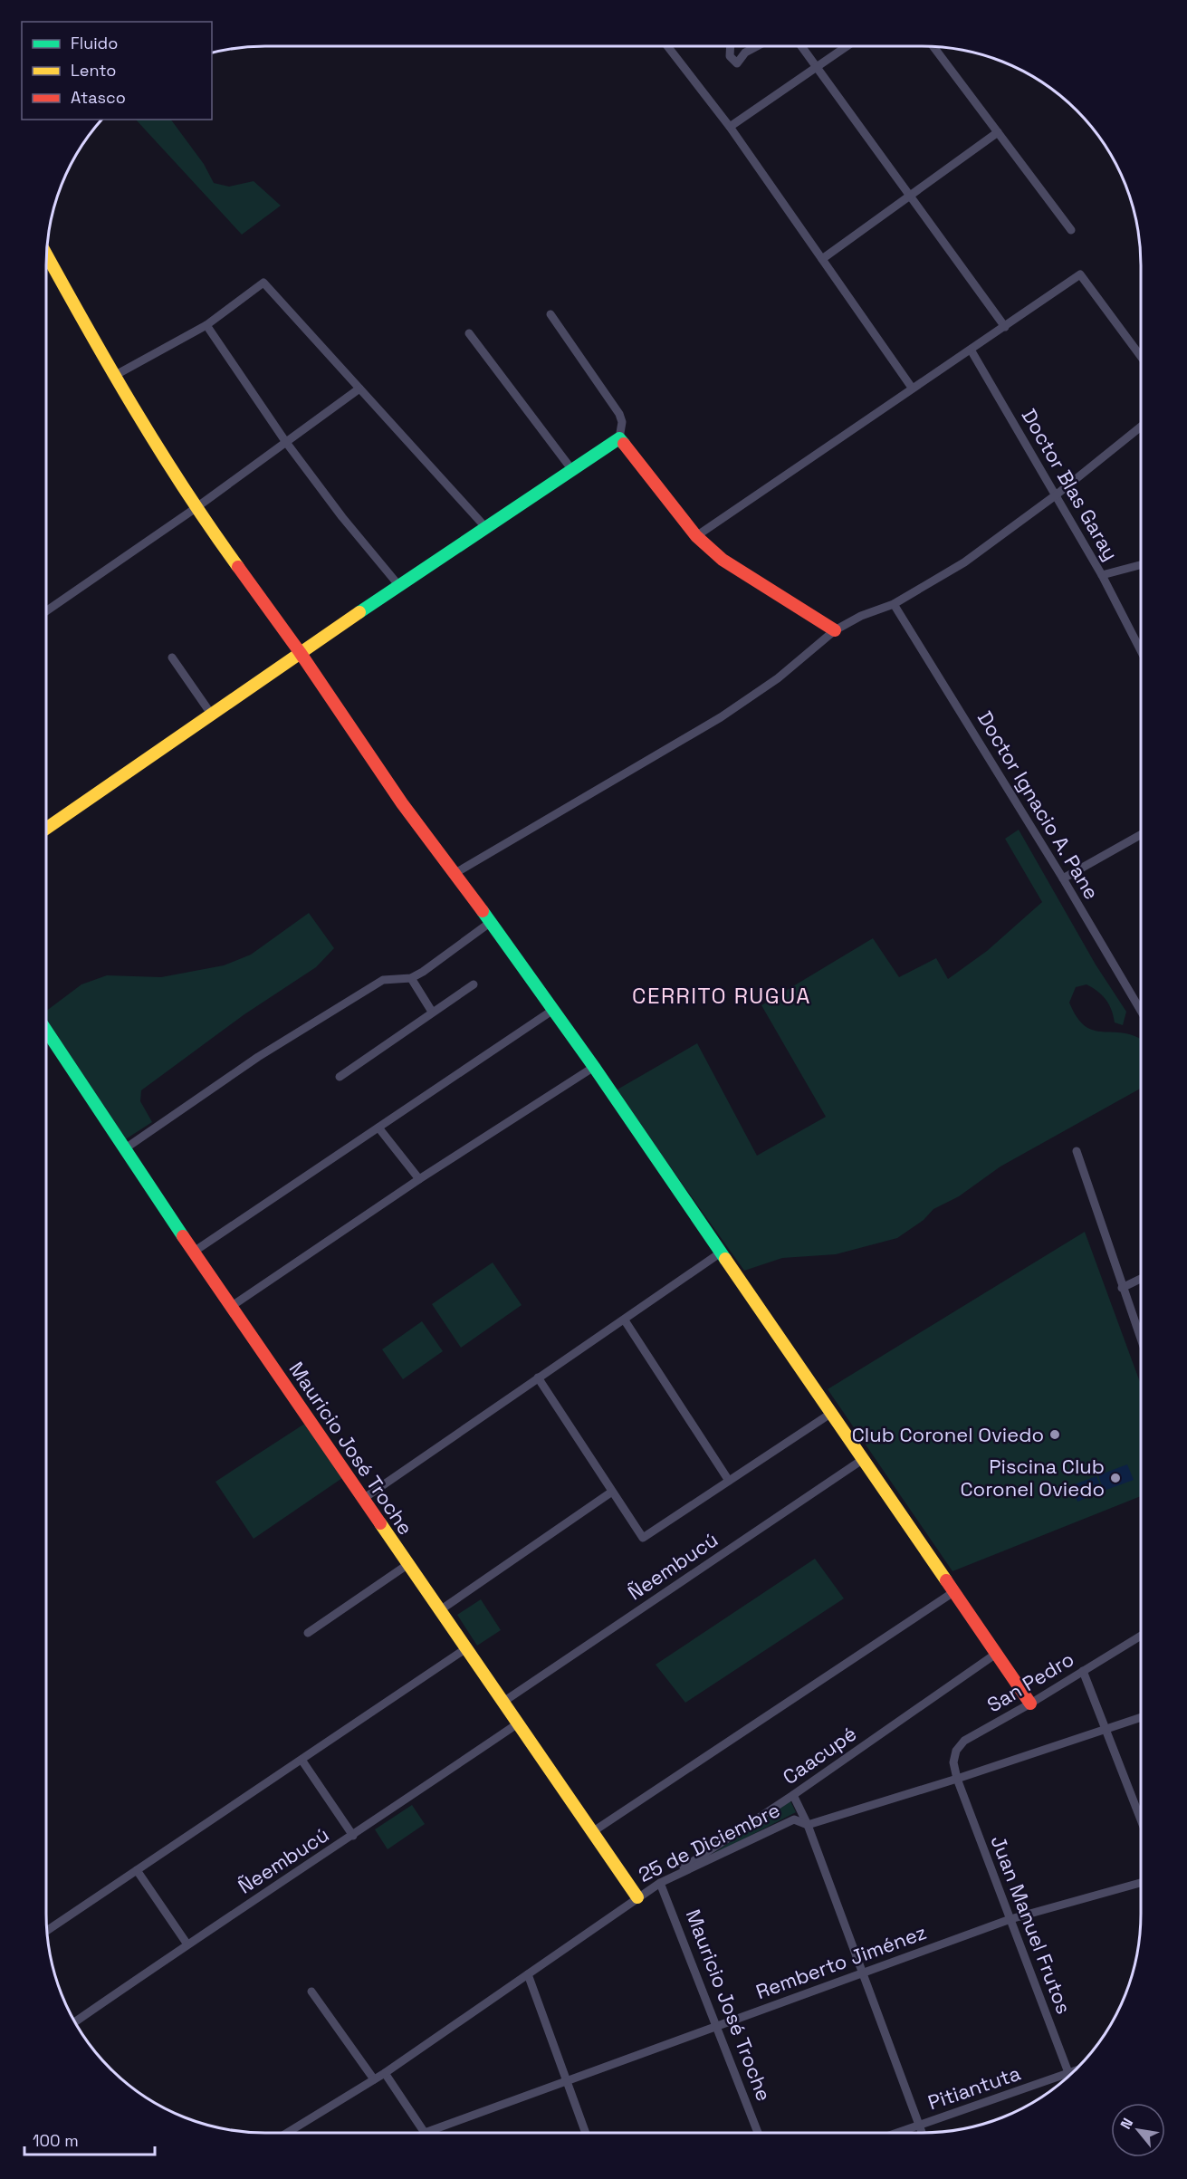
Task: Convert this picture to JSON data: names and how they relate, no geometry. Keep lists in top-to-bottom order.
{
  "streets": {
    "street": [
      "Doctor Blas Garay",
      "Doctor Ignacio A. Pane",
      "Mauricio José Troche",
      "Ñeembucú",
      "San Pedro",
      "Caacupé",
      "25 de Diciembre",
      "Juan Manuel Frutos",
      "Remberto Jiménez",
      "Pitiantuta"
    ]
  },
  "crossings": [
    ["Mauricio José Troche", "Ñeembucú"],
    ["Mauricio José Troche", "Caacupé"],
    ["Mauricio José Troche", "25 de Diciembre"],
    ["Mauricio José Troche", "Remberto Jiménez"],
    ["San Pedro", "25 de Diciembre"],
    ["San Pedro", "Juan Manuel Frutos"],
    ["Caacupé", "25 de Diciembre"],
    ["25 de Diciembre", "Juan Manuel Frutos"],
    ["Juan Manuel Frutos", "Remberto Jiménez"],
    ["Juan Manuel Frutos", "Pitiantuta"]
  ],
  "districts": ["CERRITO RUGUA"],
  "places": ["Club Coronel Oviedo", "Piscina Club Coronel Oviedo"],
  "legend": ["Fluido", "Lento", "Atasco"],
  "scale_bar": "100 m",
  "north": "top left"
}
